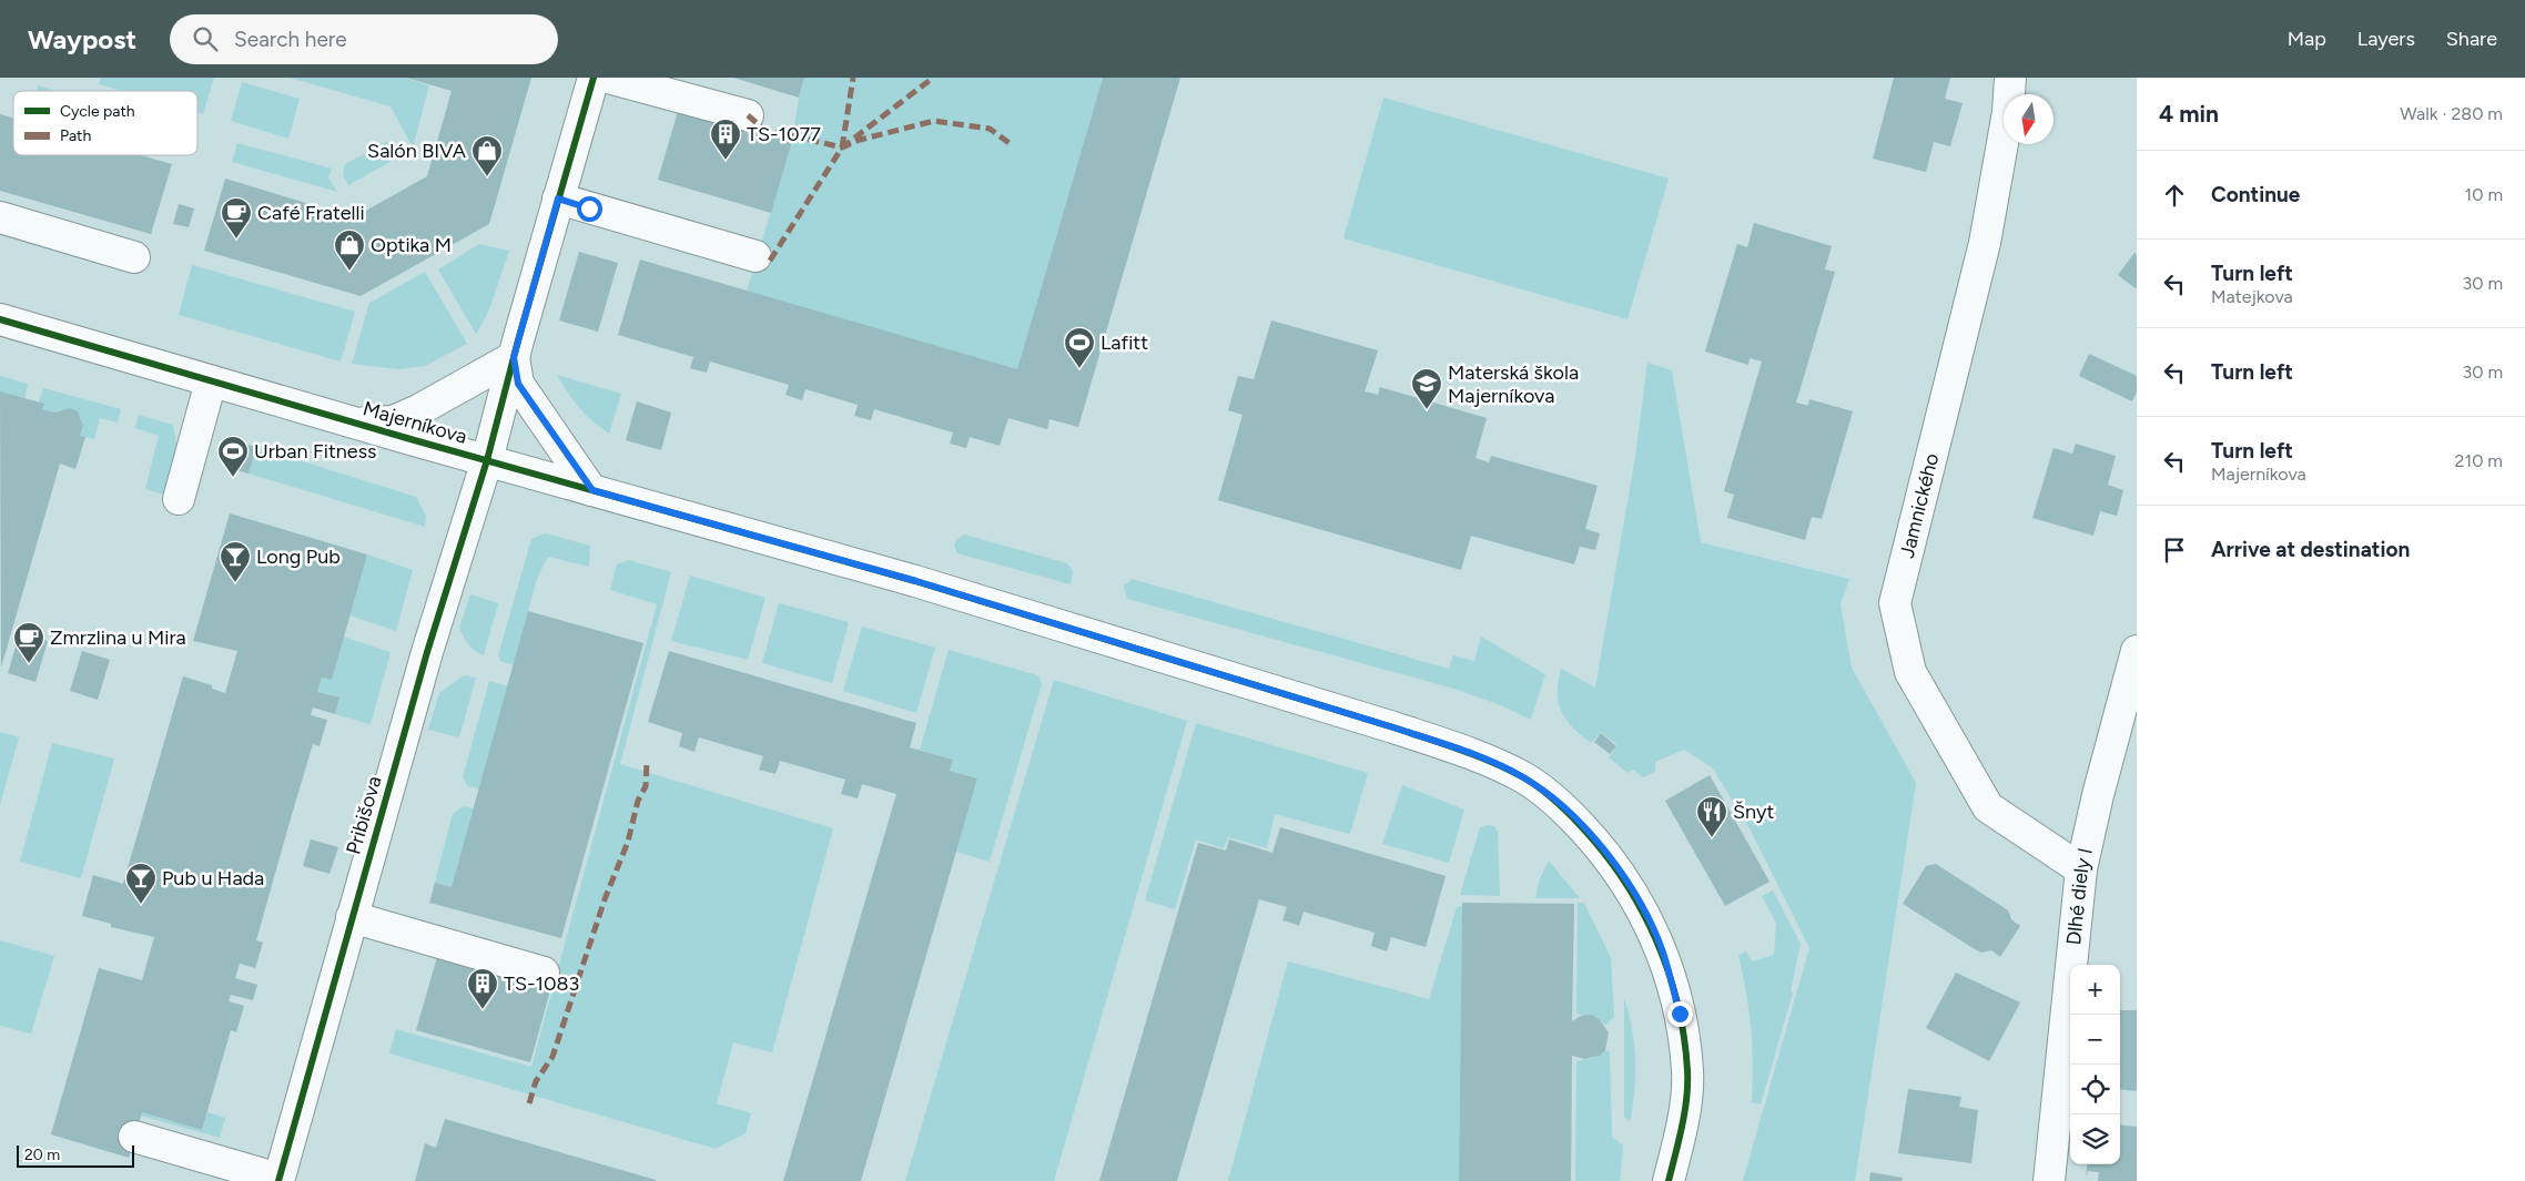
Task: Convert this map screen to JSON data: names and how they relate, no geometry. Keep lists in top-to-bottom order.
{
  "streets": {
    "street": [
      "Majerníkova",
      "Jamnického",
      "Pribišova",
      "Dlhé diely I"
    ]
  },
  "crossings": [
    ["Majerníkova", "Pribišova"],
    ["Jamnického", "Dlhé diely I"]
  ],
  "places": {
    "building": ["TS-1077", "TS-1083"],
    "shop": ["Salón BIVA", "Optika M"],
    "cafe": ["Café Fratelli", "Zmrzlina u Mira"],
    "sports": ["Lafitt", "Urban Fitness"],
    "school or university": ["Materská škola Majerníkova"],
    "bar": ["Long Pub", "Pub u Hada"],
    "restaurant": ["Šnyt"]
  },
  "legend": ["Cycle path", "Path"],
  "scale_bar": "20 m",
  "north": "bottom",
  "page": {
    "header": "Waypost",
    "search": "Search here",
    "nav": ["Map", "Layers", "Share"],
    "heading": ["4 min", "Walk · 280 m"],
    "list": [
      ["Continue", "10 m"],
      ["Turn left", "Matejkova", "30 m"],
      ["Turn left", "30 m"],
      ["Turn left", "Majerníkova", "210 m"],
      "Arrive at destination"
    ],
    "map_buttons": ["+", "−"],
    "scale": "20 m"
  }
}
